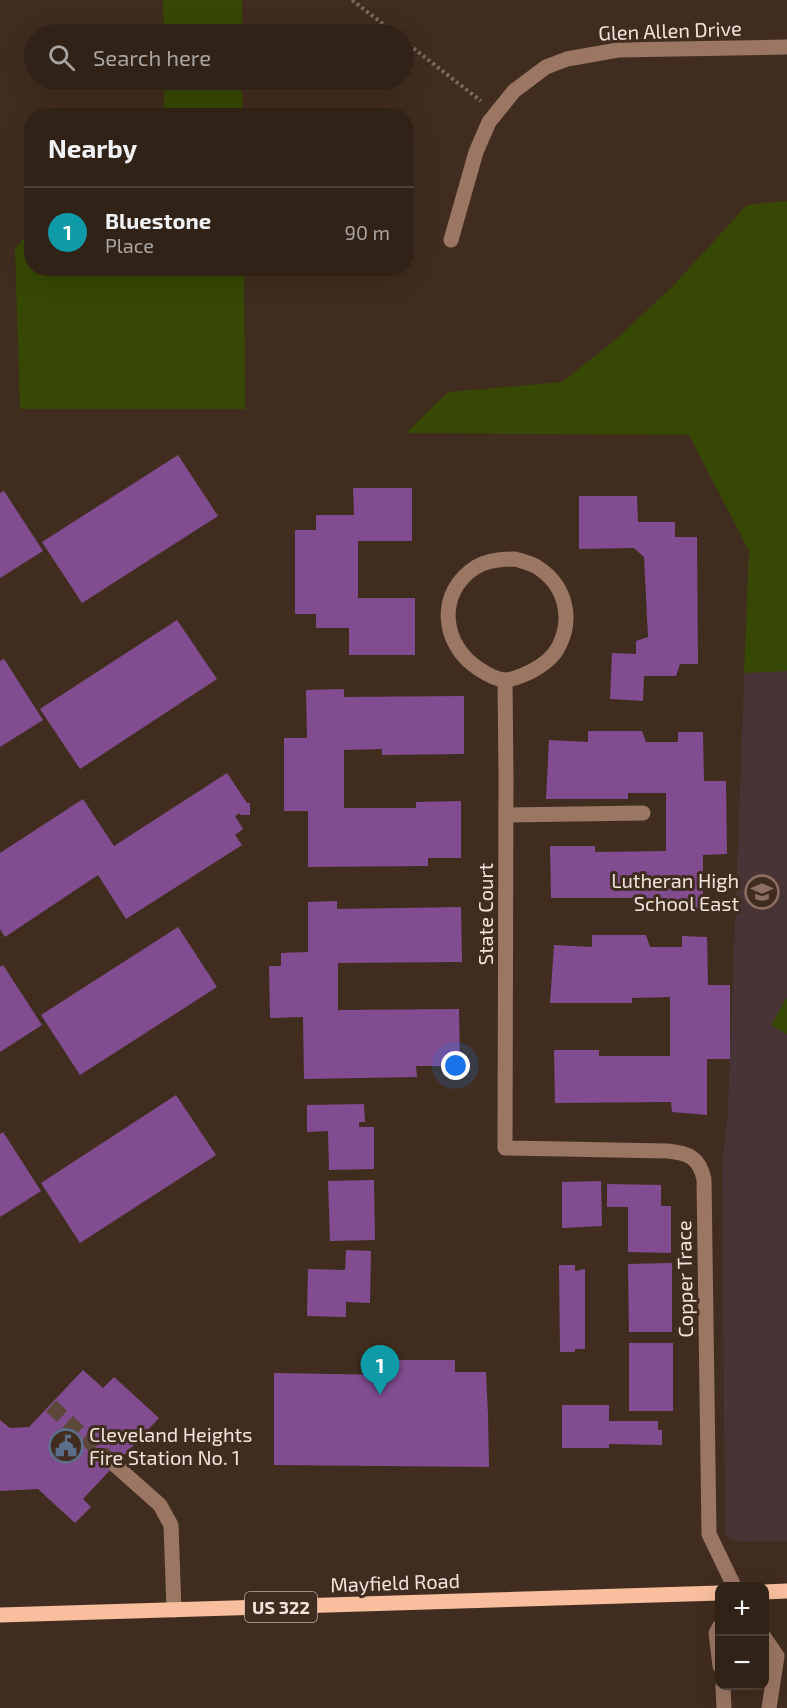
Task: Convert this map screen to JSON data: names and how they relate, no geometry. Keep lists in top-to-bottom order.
{
  "streets": {
    "main road": ["Mayfield Road", "US 322"],
    "street": ["Glen Allen Drive", "State Court", "Copper Trace"]
  },
  "crossings": [
    ["State Court", "Copper Trace"]
  ],
  "places": {
    "school or university": ["Lutheran High School East"],
    "public building": ["Cleveland Heights Fire Station No. 1"]
  },
  "page": {
    "search": "Search here",
    "heading": "Nearby",
    "list": [
      {
        "mark": "1",
        "name": "Bluestone",
        "note": "Place",
        "value": "90 m"
      }
    ],
    "pins": "1",
    "map_buttons": ["+", "−"]
  }
}
